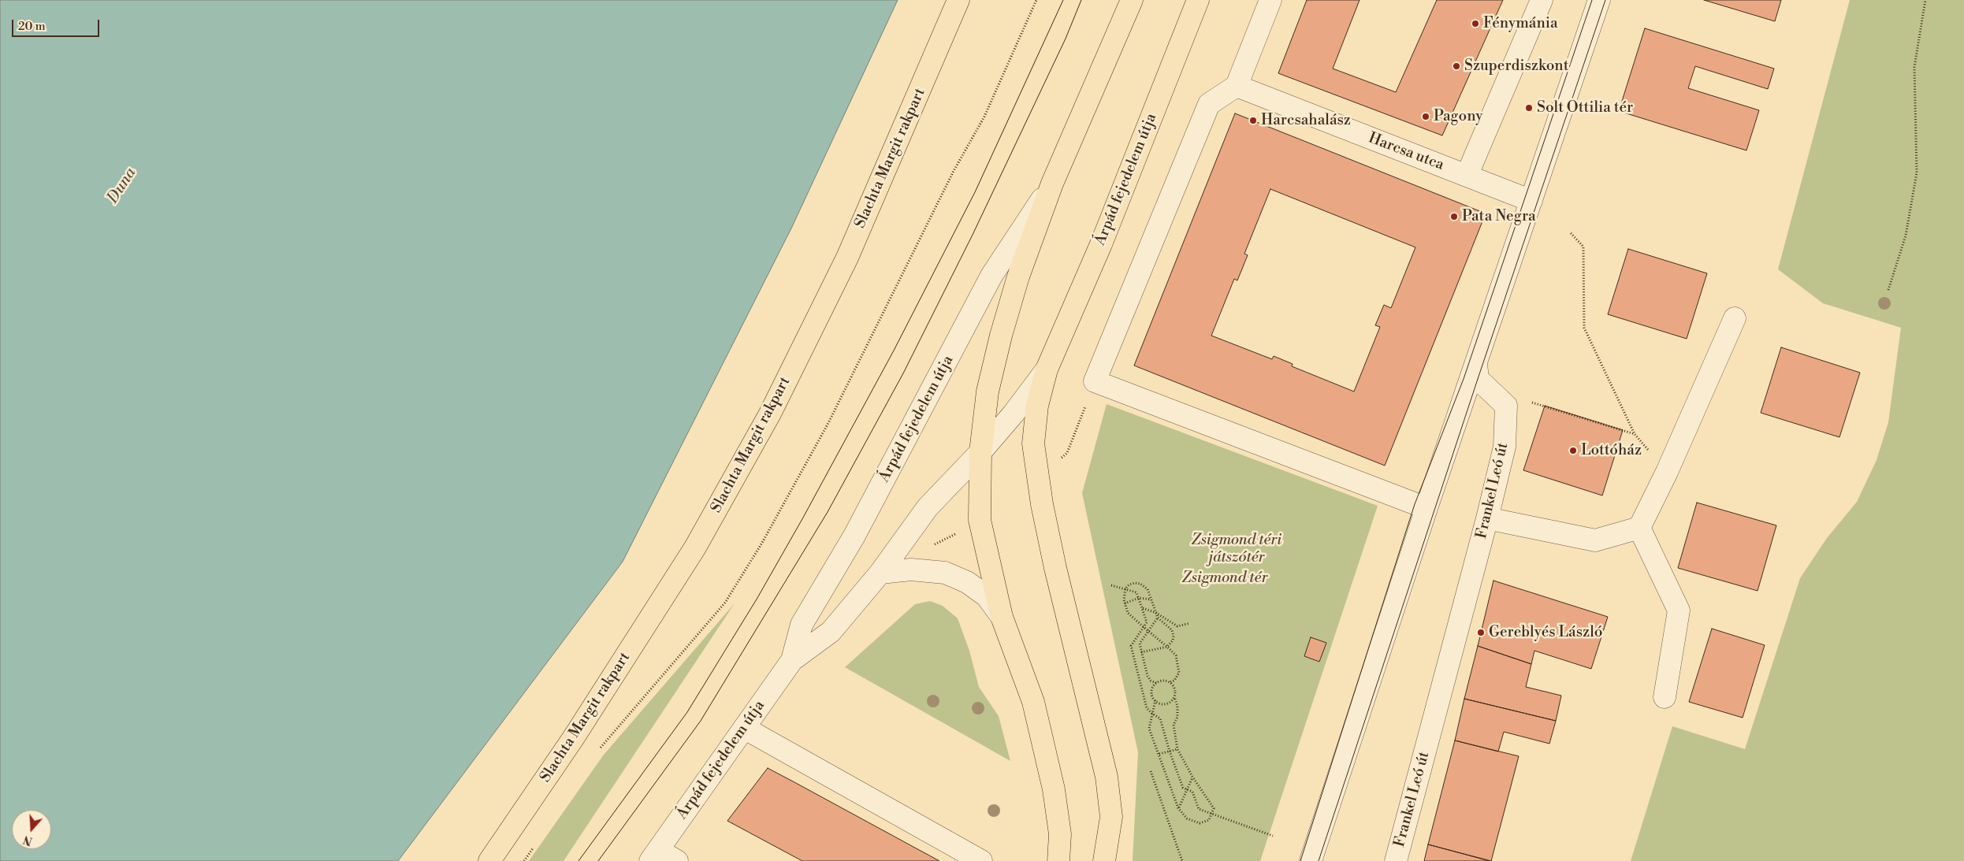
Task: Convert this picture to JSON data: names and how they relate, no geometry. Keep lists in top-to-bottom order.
{
  "streets": {
    "main road": ["Slachta Margit rakpart", "Árpád fejedelem útja"],
    "street": ["Harcsa utca", "Frankel Leó út"]
  },
  "water": ["Duna"],
  "parks": ["Zsigmond téri játszótér", "Zsigmond tér"],
  "places": [
    "Fénymánia",
    "Szuperdiszkont",
    "Solt Ottilia tér",
    "Pagony",
    "Harcsahalász",
    "Pata Negra",
    "Lottóház",
    "Gereblyés László"
  ],
  "scale_bar": "20 m",
  "north": "bottom"
}
